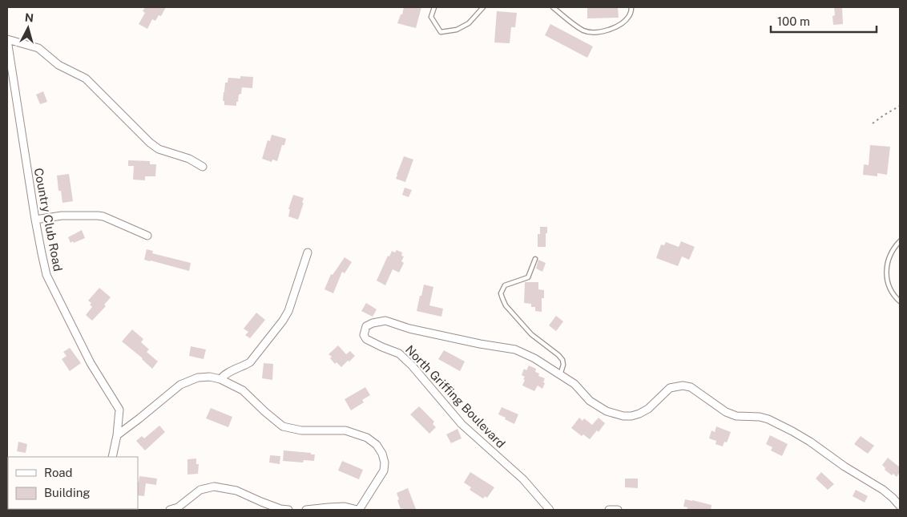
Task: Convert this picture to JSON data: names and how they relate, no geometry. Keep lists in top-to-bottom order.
{
  "streets": {
    "street": ["Country Club Road", "North Griffing Boulevard"]
  },
  "legend": ["Road", "Building"],
  "scale_bar": "100 m",
  "north": "top"
}
